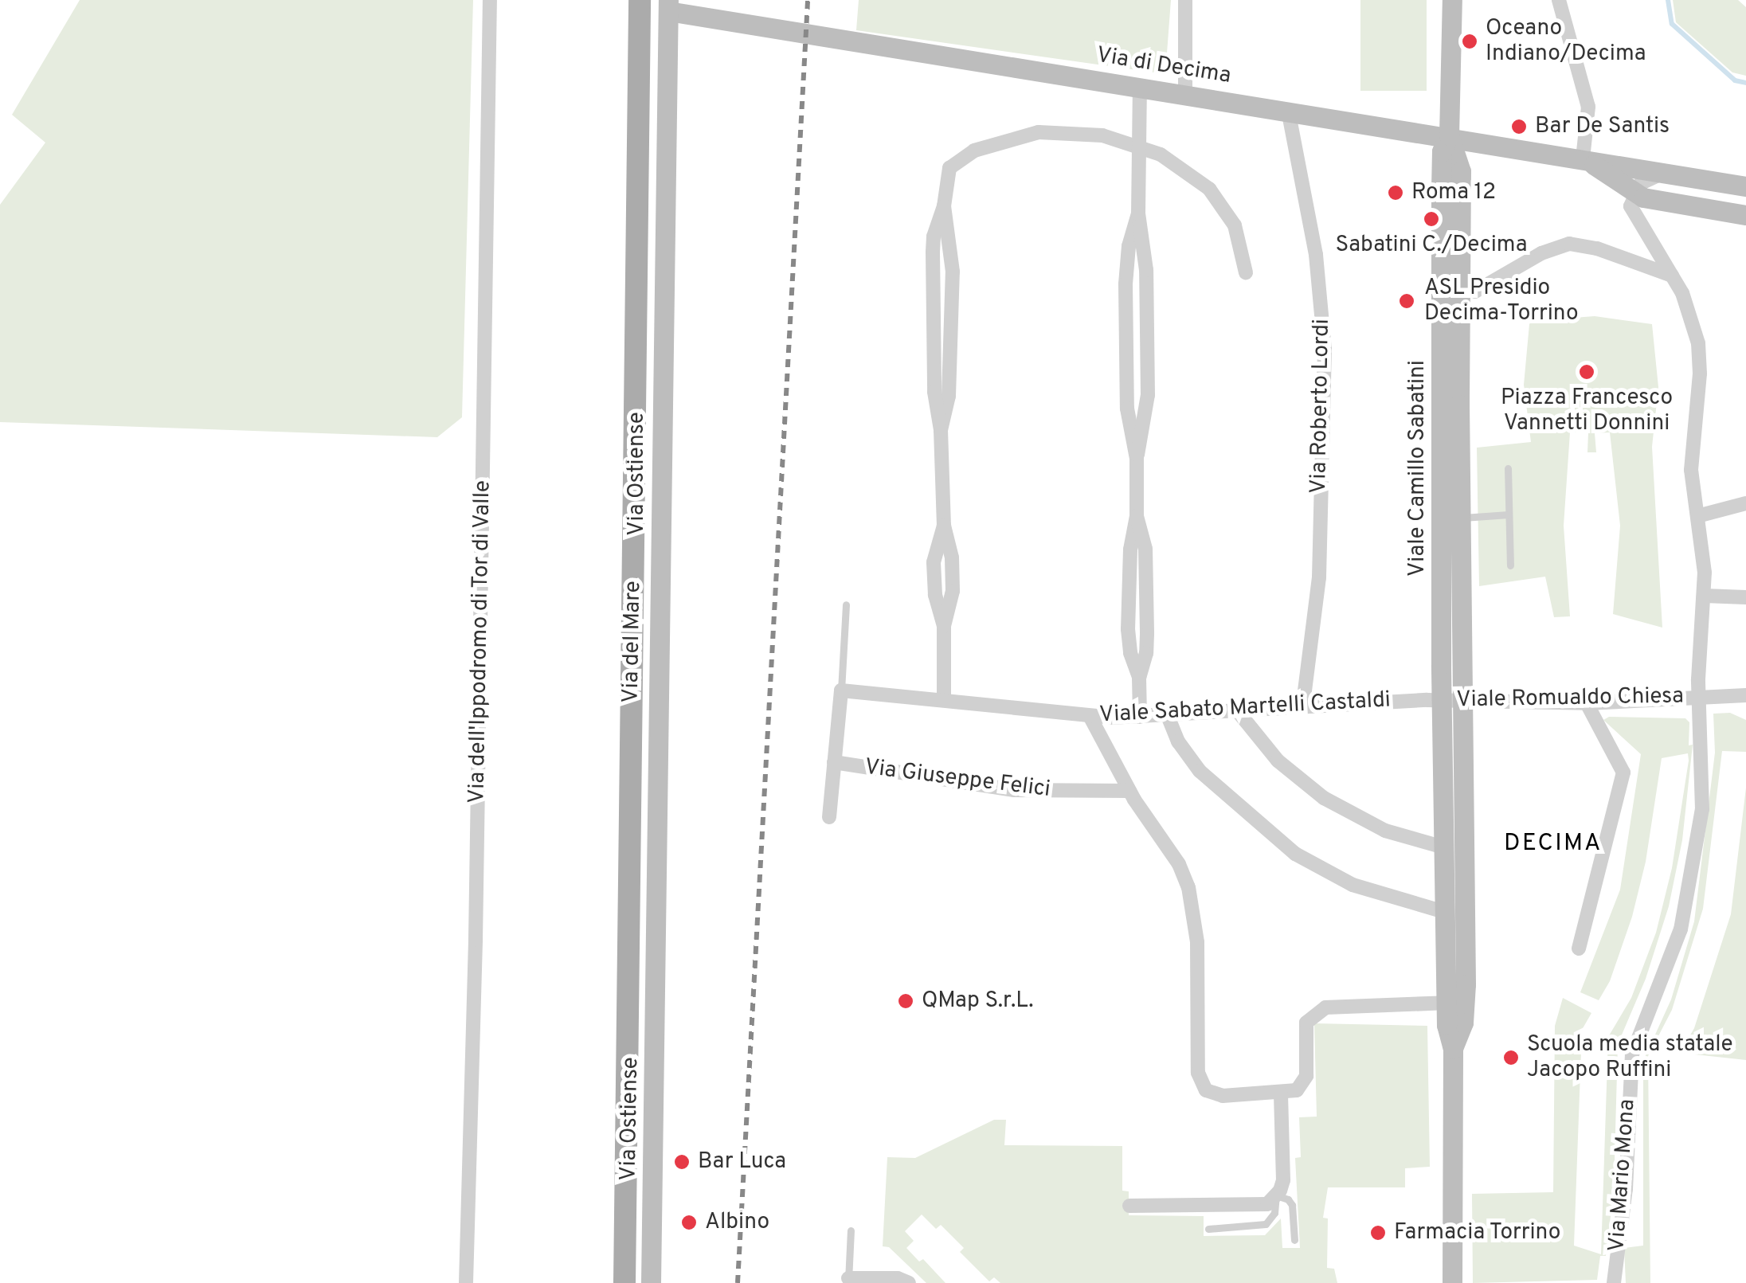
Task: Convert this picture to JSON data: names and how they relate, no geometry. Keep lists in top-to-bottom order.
{
  "streets": {
    "main road": ["Via del Mare"],
    "street": [
      "Via di Decima",
      "Via Roberto Lordi",
      "Viale Camillo Sabatini",
      "Via Ostiense",
      "Via dell'Ippodromo di Tor di Valle",
      "Viale Romualdo Chiesa",
      "Viale Sabato Martelli Castaldi",
      "Via Giuseppe Felici",
      "Via Mario Mona"
    ]
  },
  "crossings": [
    ["Via di Decima", "Via Roberto Lordi"],
    ["Via di Decima", "Viale Camillo Sabatini"],
    ["Via di Decima", "Via Ostiense"],
    ["Via di Decima", "Via Mario Mona"],
    ["Via Roberto Lordi", "Viale Sabato Martelli Castaldi"],
    ["Viale Camillo Sabatini", "Viale Romualdo Chiesa"],
    ["Viale Camillo Sabatini", "Viale Sabato Martelli Castaldi"],
    ["Viale Romualdo Chiesa", "Viale Sabato Martelli Castaldi"],
    ["Viale Romualdo Chiesa", "Via Mario Mona"]
  ],
  "districts": ["DECIMA"],
  "places": [
    "Oceano Indiano/Decima",
    "Bar De Santis",
    "Roma 12",
    "Sabatini C./Decima",
    "ASL Presidio Decima-Torrino",
    "Piazza Francesco Vannetti Donnini",
    "QMap S.r.L.",
    "Scuola media statale Jacopo Ruffini",
    "Bar Luca",
    "Albino",
    "Farmacia Torrino"
  ]
}
